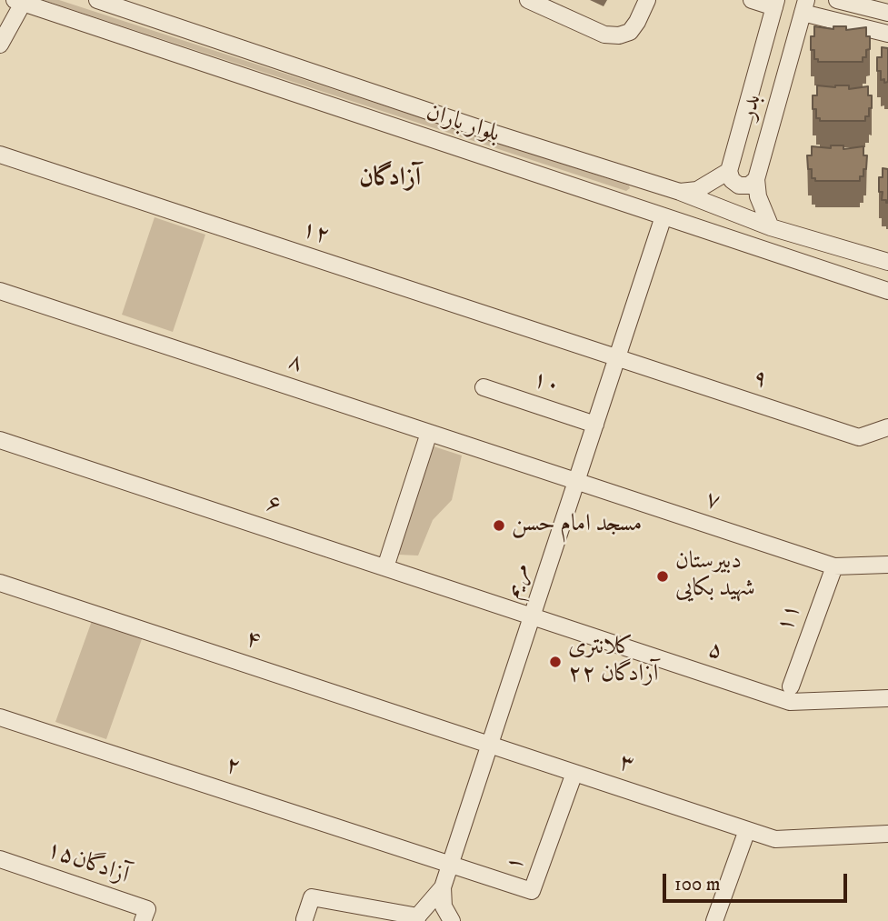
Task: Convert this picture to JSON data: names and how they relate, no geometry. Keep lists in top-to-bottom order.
{
  "streets": {
    "street": [
      "بدر",
      "بلوار باران",
      "۱۲",
      "۸",
      "۹",
      "۱۰",
      "۷",
      "۶",
      "مریم",
      "۱۱",
      "۴",
      "۵",
      "۳",
      "۲",
      "آزادگان۱۵",
      "۱"
    ]
  },
  "crossings": [
    ["بدر", "بلوار باران"],
    ["بلوار باران", "مریم"],
    ["۱۲", "۹"],
    ["۱۲", "مریم"],
    ["۸", "۷"],
    ["۸", "مریم"],
    ["۹", "مریم"],
    ["۱۰", "مریم"],
    ["۷", "مریم"],
    ["۷", "۱۱"],
    ["۶", "مریم"],
    ["۶", "۵"],
    ["مریم", "۴"],
    ["مریم", "۵"],
    ["مریم", "۳"],
    ["مریم", "۲"],
    ["مریم", "۱"],
    ["۴", "۳"],
    ["۳", "۱"],
    ["۲", "۱"]
  ],
  "districts": ["آزادگان"],
  "places": ["مسجد امام حسن", "دبیرستان شهید بکایی", "کلانتری ۲۲ آزادگان"],
  "scale_bar": "100 m"
}
